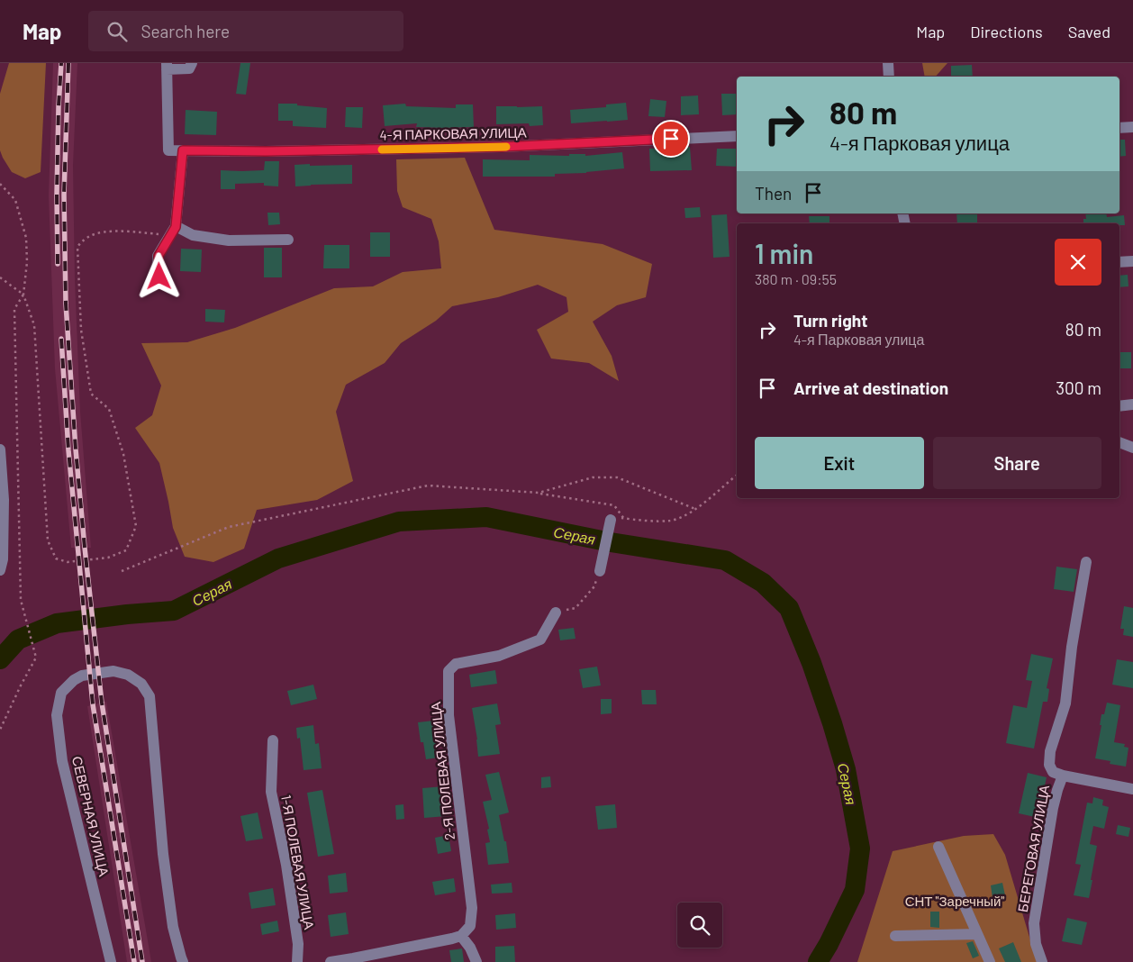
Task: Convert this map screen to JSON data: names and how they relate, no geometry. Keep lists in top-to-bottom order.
{
  "streets": {
    "street": [
      "4-Я ПАРКОВАЯ УЛИЦА",
      "2-Я ПОЛЕВАЯ УЛИЦА",
      "СЕВЕРНАЯ УЛИЦА",
      "БЕРЕГОВАЯ УЛИЦА",
      "1-Я ПОЛЕВАЯ УЛИЦА"
    ]
  },
  "water": ["Серая"],
  "parks": ["СНТ \"Заречный\""],
  "page": {
    "header": "Map",
    "search": "Search here",
    "nav": ["Map", "Directions", "Saved"],
    "turn": ["80 m", "4-я Парковая улица"],
    "then": "Then",
    "heading": ["1 min", "380 m · 09:55"],
    "list": [
      {
        "name": "Turn right",
        "note": "4-я Парковая улица",
        "value": "80 m"
      },
      {
        "name": "Arrive at destination",
        "value": "300 m"
      }
    ],
    "buttons": ["Exit", "Share"]
  }
}
